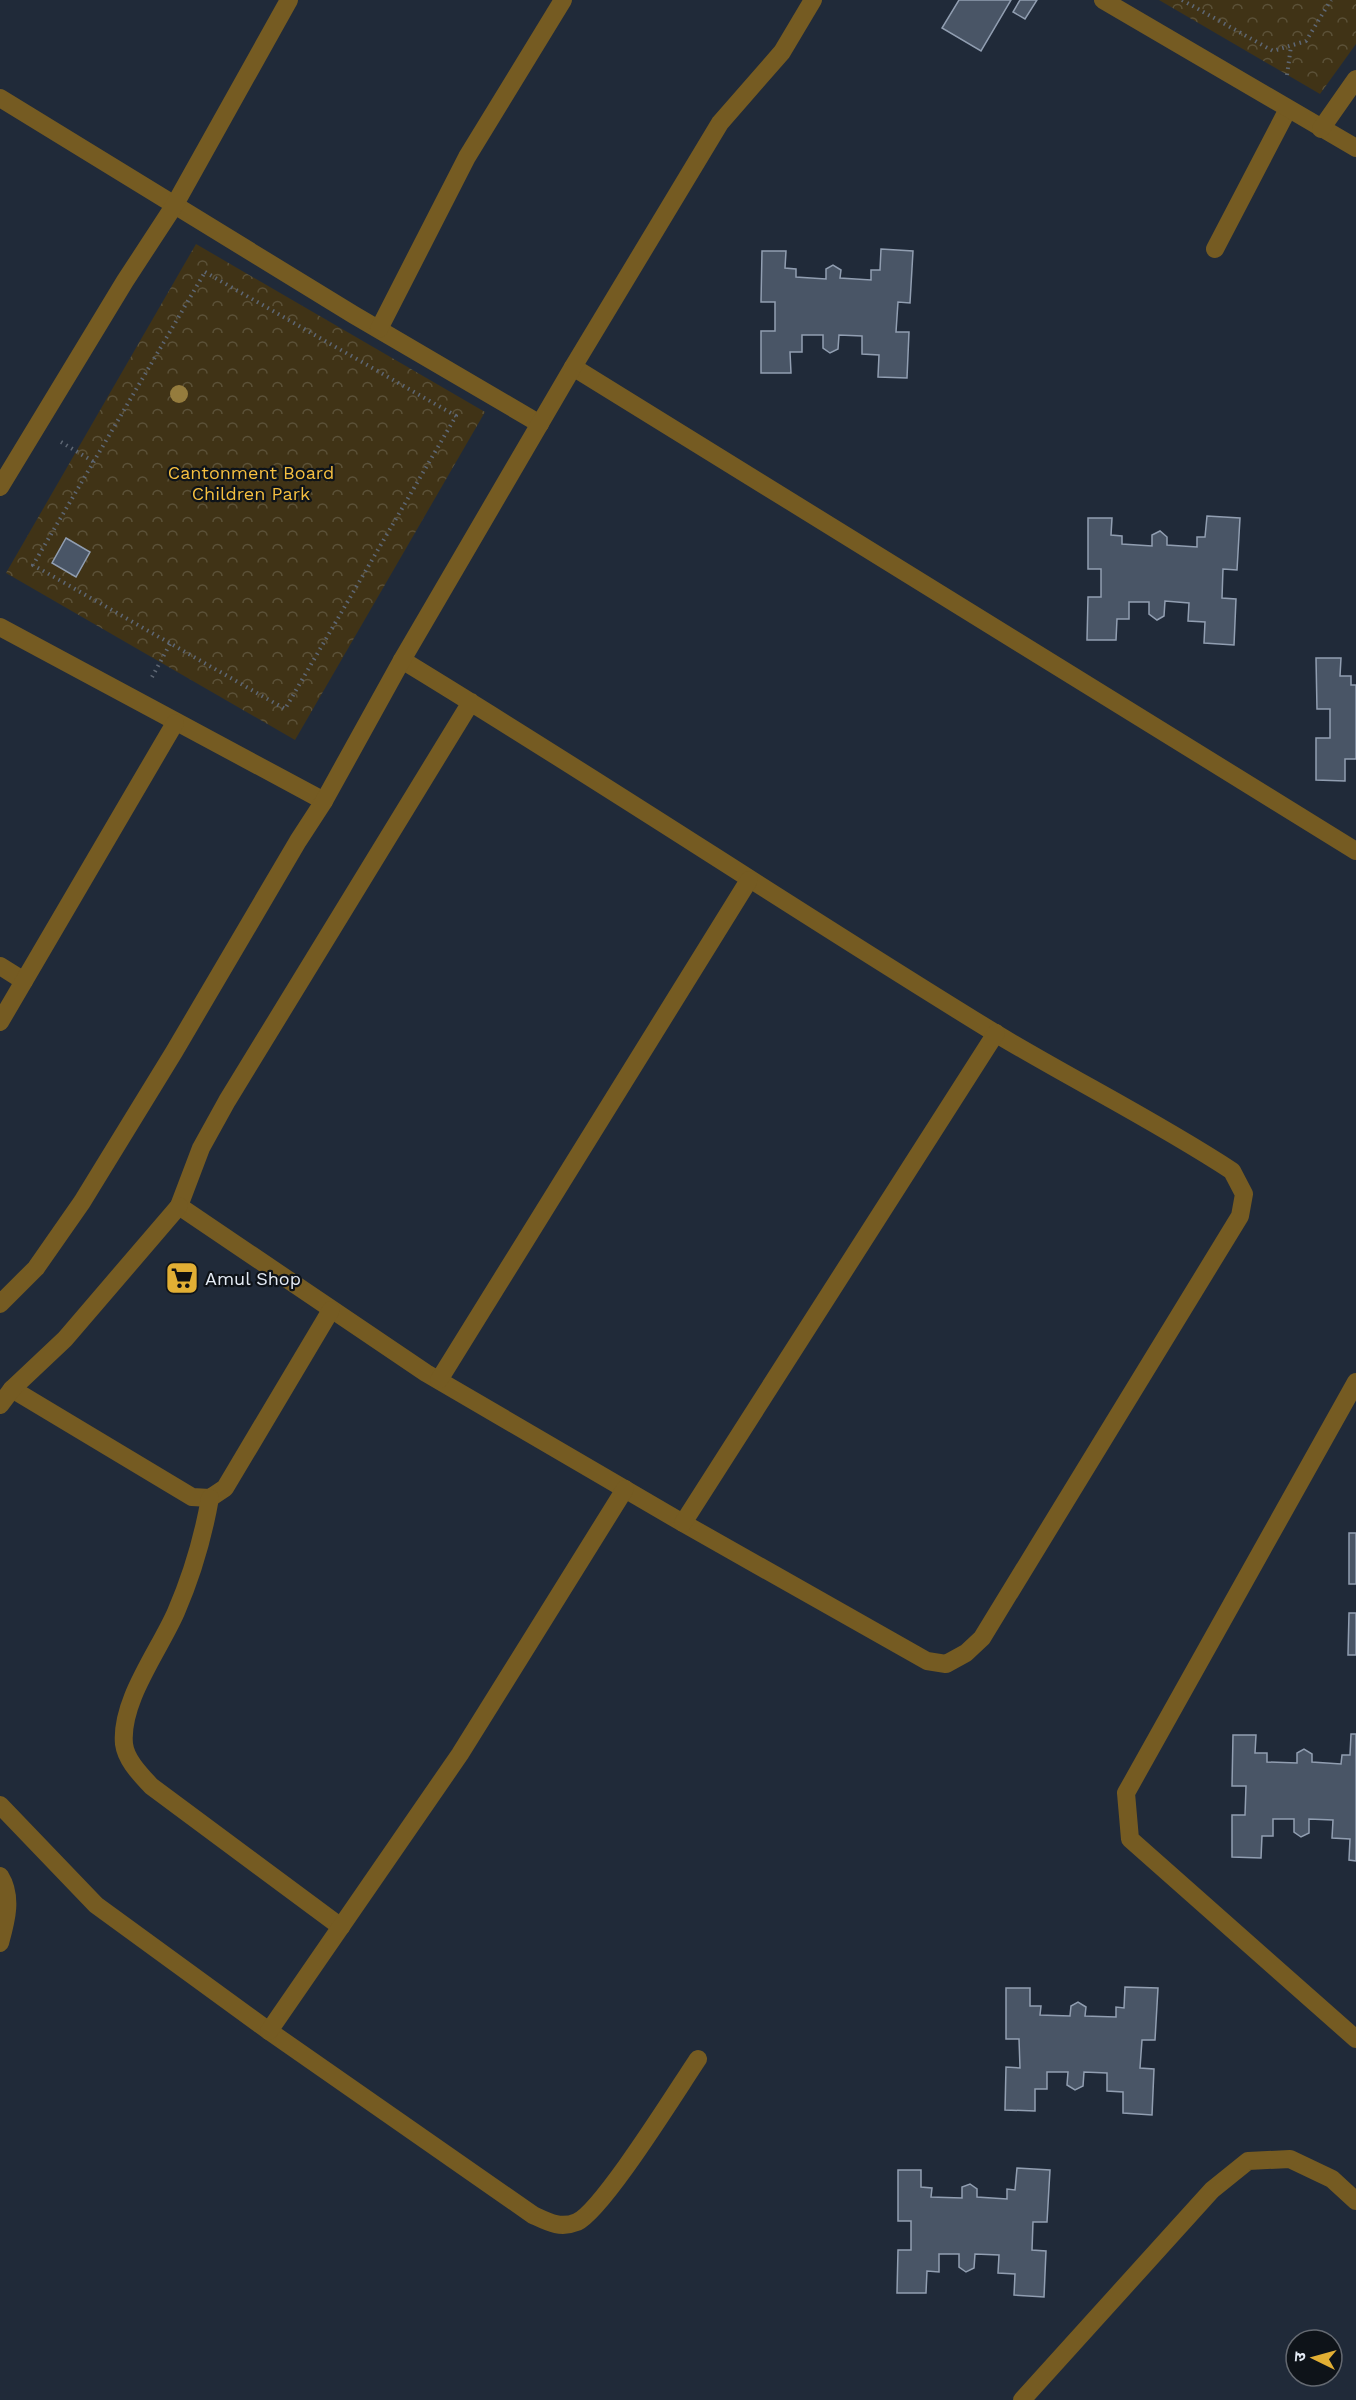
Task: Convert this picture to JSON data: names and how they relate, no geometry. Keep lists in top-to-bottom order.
{
  "parks": ["Cantonment Board Children Park"],
  "places": {
    "supermarket": ["Amul Shop"]
  },
  "north": "left"
}
